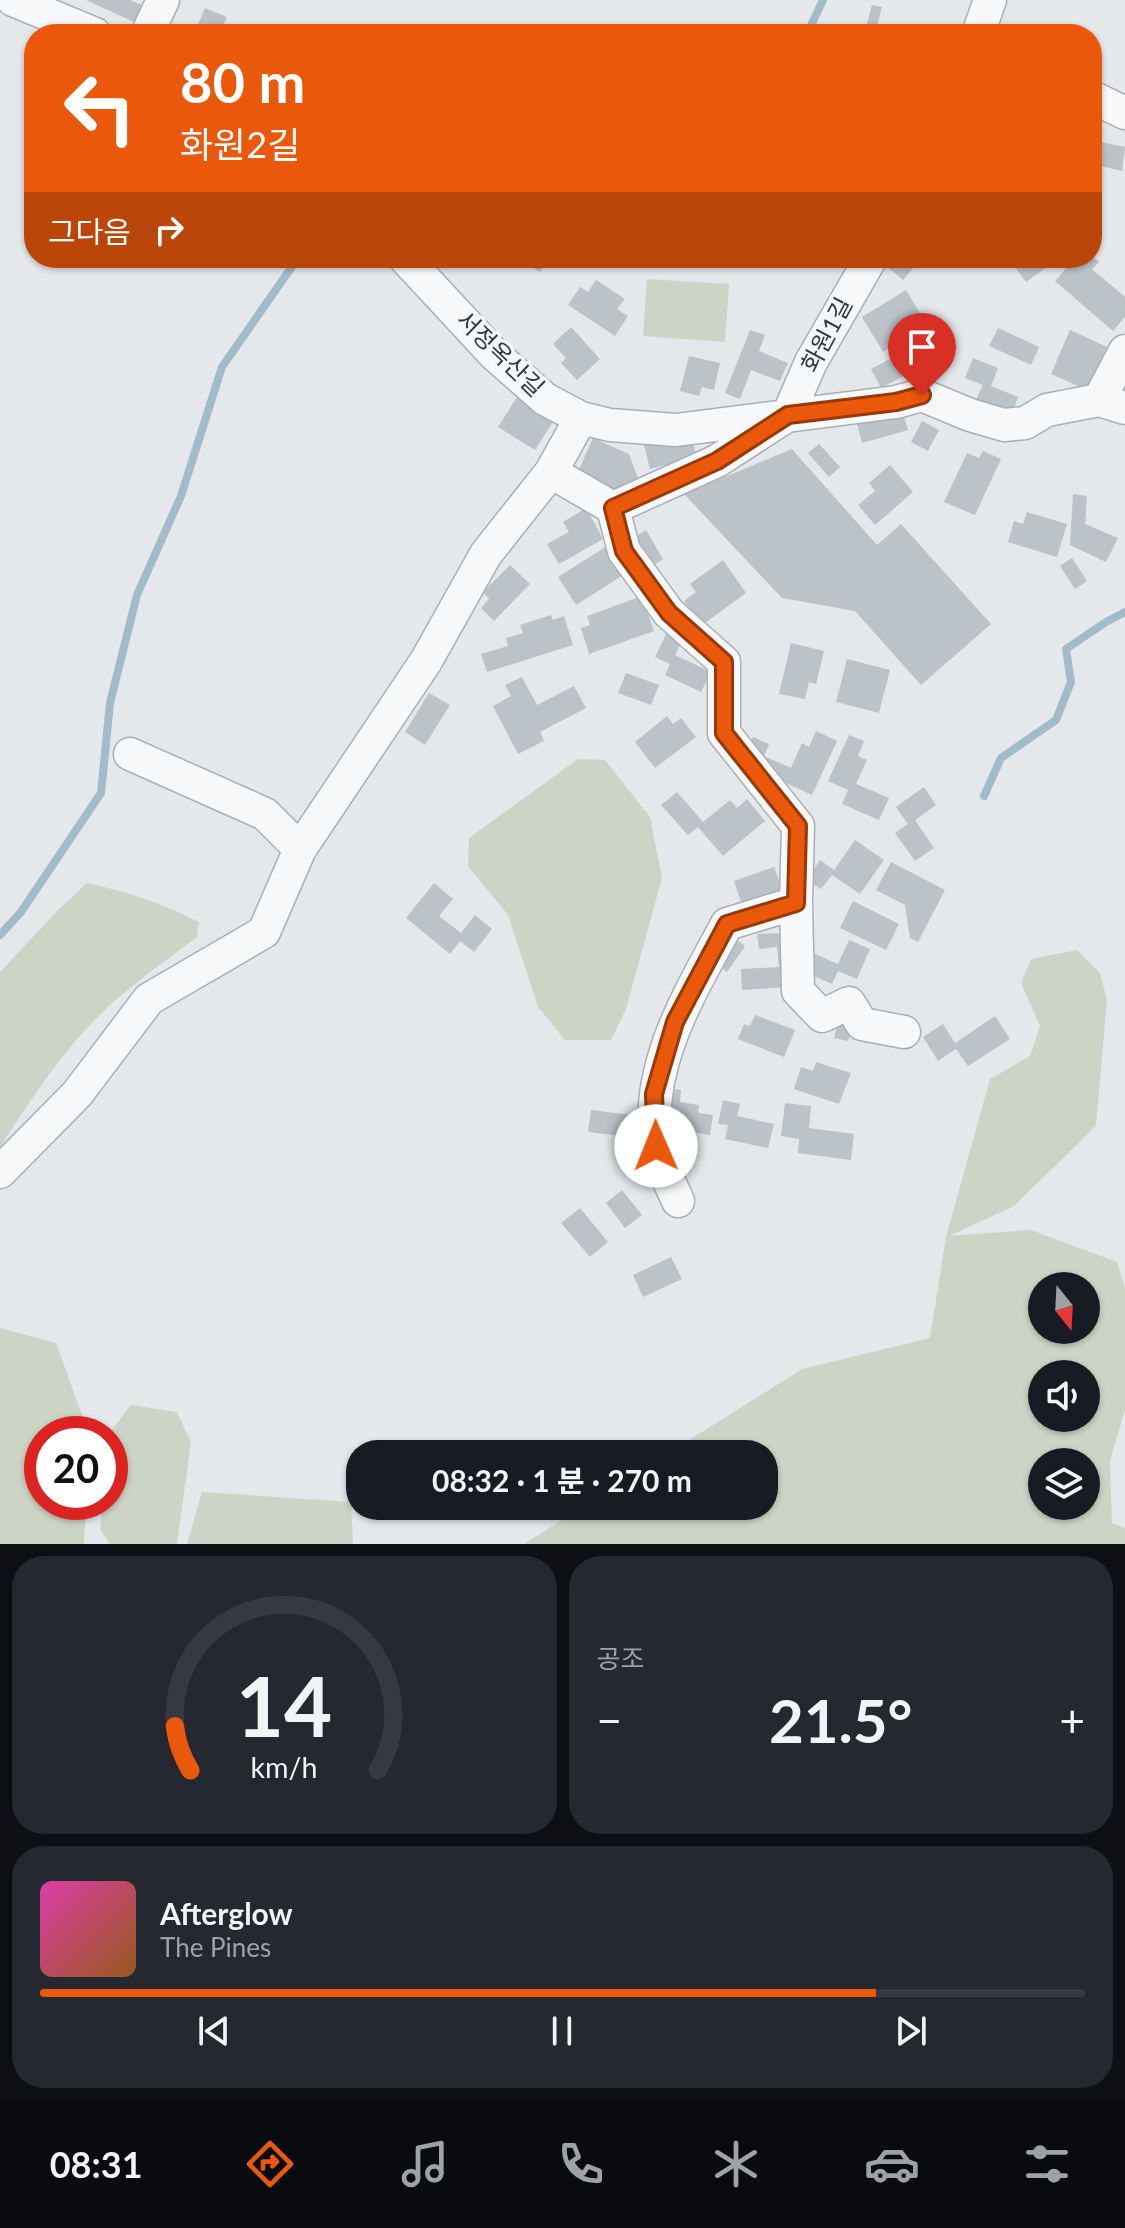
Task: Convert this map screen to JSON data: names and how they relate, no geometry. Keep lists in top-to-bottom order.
{
  "streets": {
    "lane": ["화원1길", "서정옥산길"]
  },
  "crossings": [
    ["화원1길", "서정옥산길"]
  ],
  "north": "bottom",
  "page": {
    "turn": ["80 m", "화원2길"],
    "then": "그다음",
    "limit": "20",
    "trip": "08:32 · 1 분 · 270 m",
    "tile": "공조",
    "heat": ["−", "21.5°", "+"],
    "song": ["Afterglow", "The Pines"],
    "tabs": "08:31",
    "gauge": ["14", "km/h"]
  }
}
